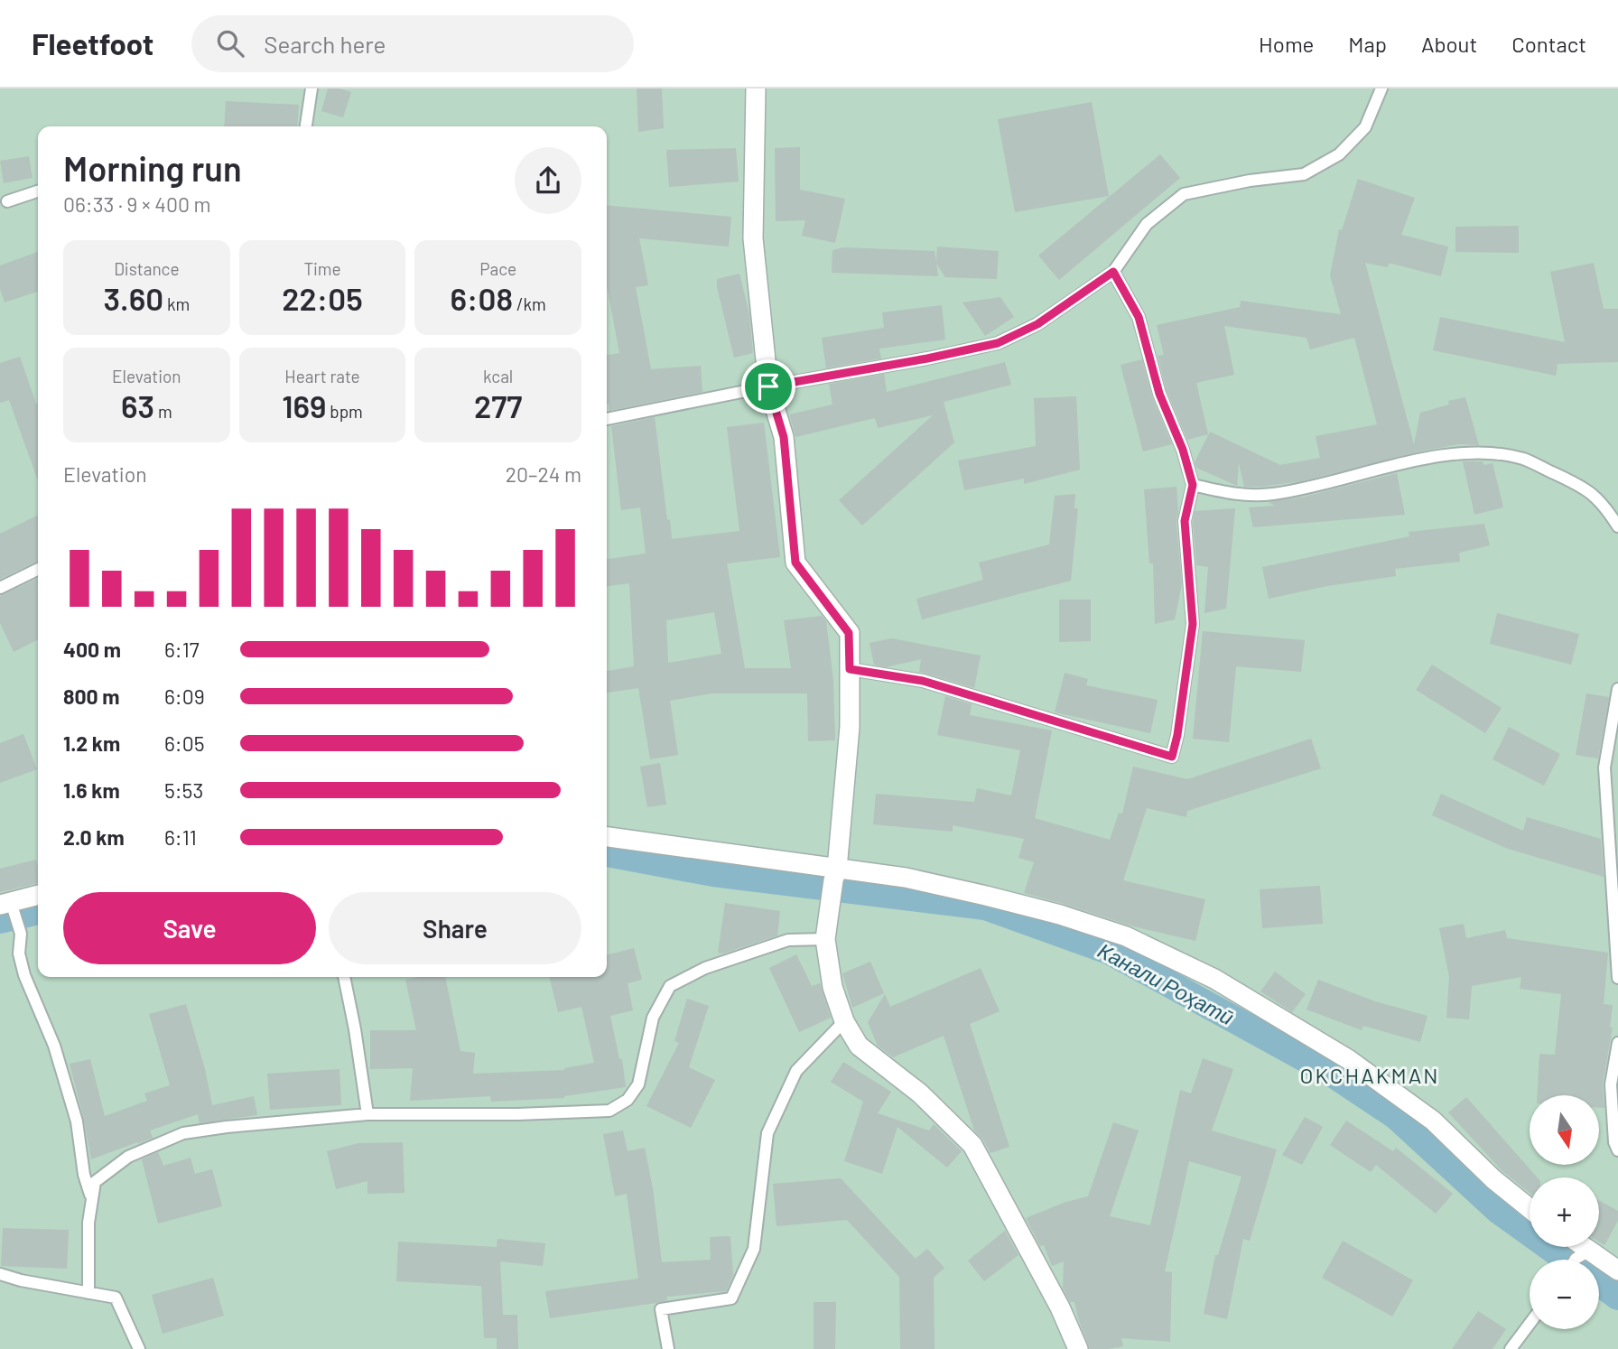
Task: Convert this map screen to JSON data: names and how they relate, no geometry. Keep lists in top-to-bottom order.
{
  "districts": ["OKCHAKMAN"],
  "water": ["Канали Роҳатӣ"],
  "north": "bottom",
  "page": {
    "header": "Fleetfoot",
    "search": "Search here",
    "nav": [
      "Home",
      "Map",
      "About",
      "Contact"
    ],
    "heading": ["Morning run", "06:33 · 9 × 400 m"],
    "stats": [
      ["Distance", "3.60 km"],
      ["Time", "22:05"],
      ["Pace", "6:08 /km"],
      ["Elevation", "63 m"],
      ["Heart rate", "169 bpm"],
      ["kcal", "277"]
    ],
    "chart": ["Elevation", "20–24 m"],
    "list": [
      {
        "name": "400 m",
        "note": "6:17"
      },
      {
        "name": "800 m",
        "note": "6:09"
      },
      {
        "name": "1.2 km",
        "note": "6:05"
      },
      {
        "name": "1.6 km",
        "note": "5:53"
      },
      {
        "name": "2.0 km",
        "note": "6:11"
      }
    ],
    "buttons": ["Save", "Share"],
    "map_buttons": ["+", "−"]
  }
}
